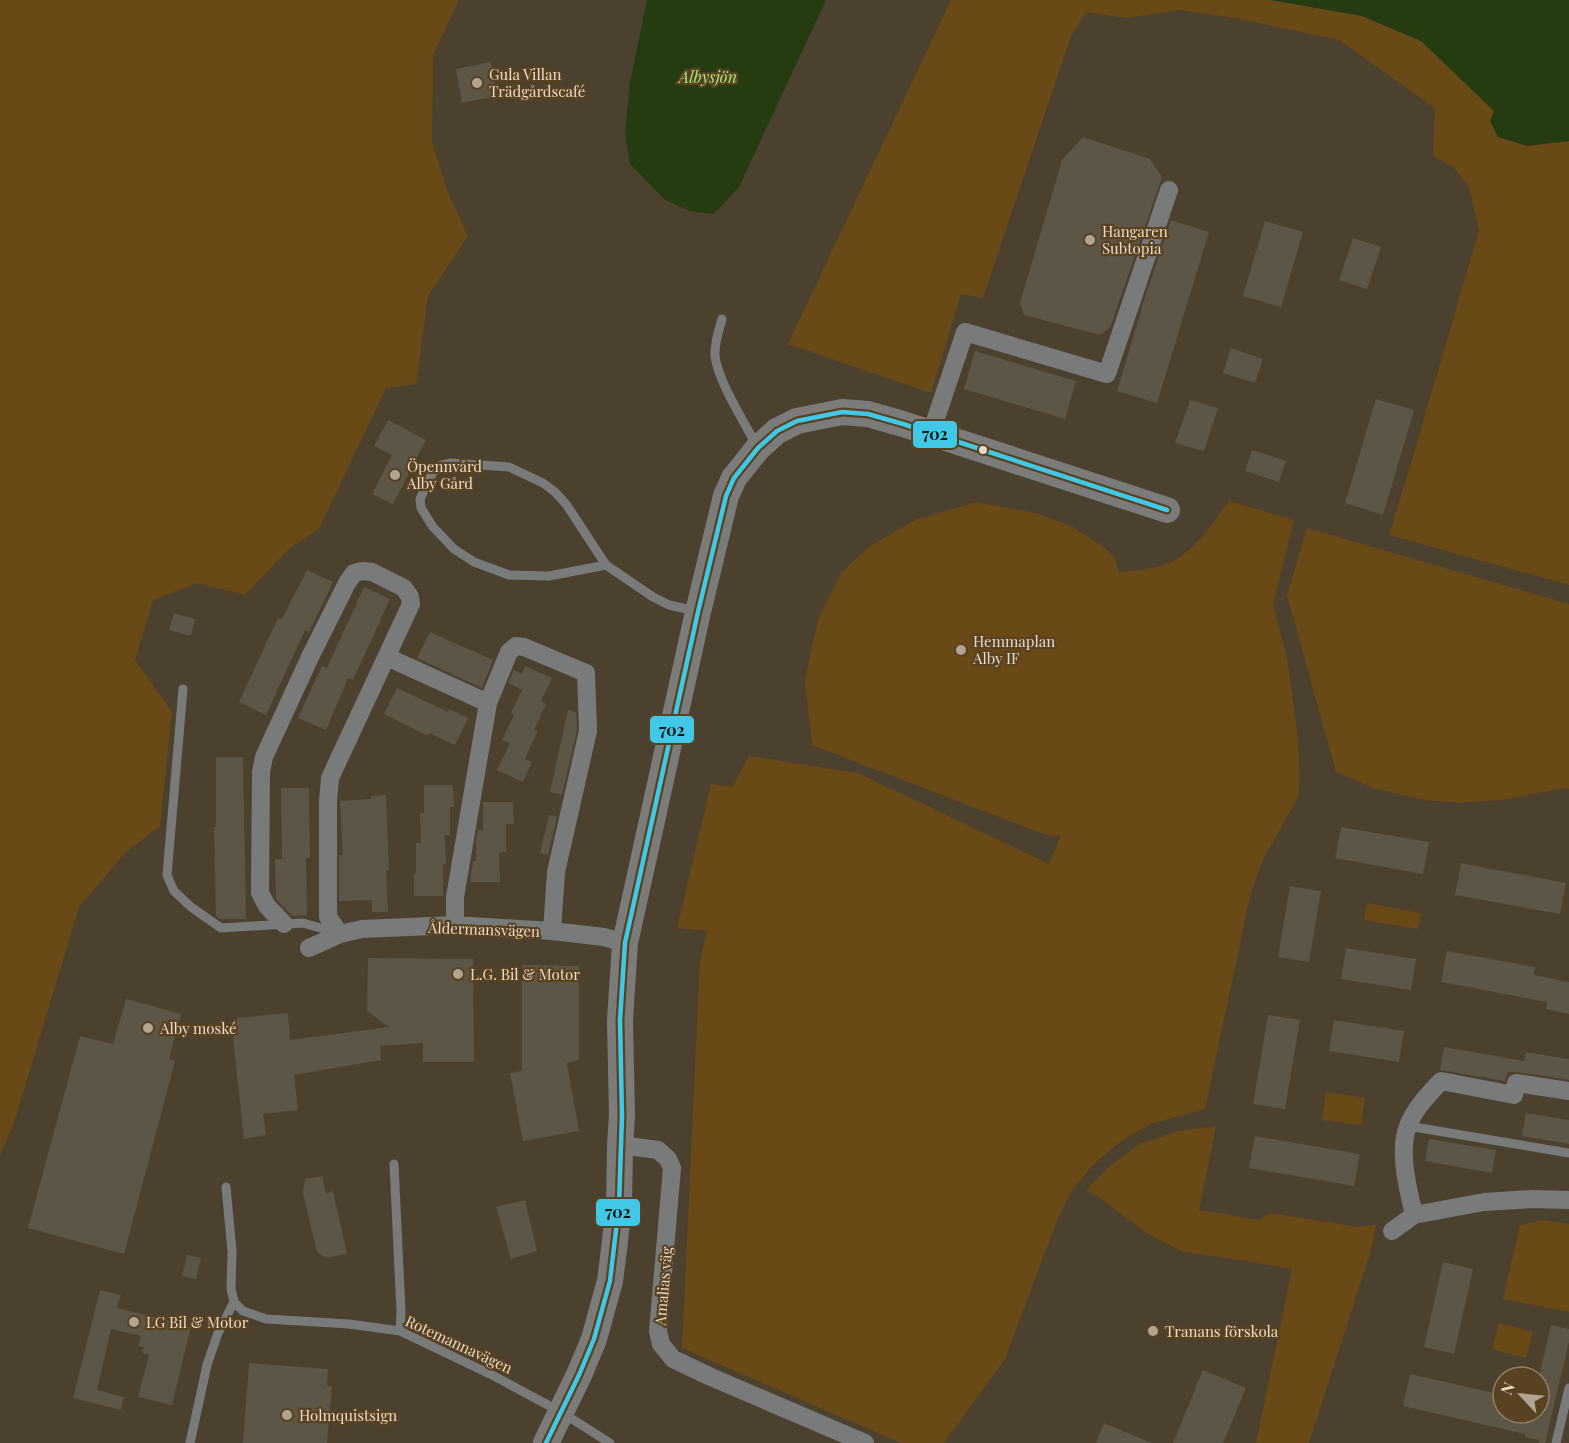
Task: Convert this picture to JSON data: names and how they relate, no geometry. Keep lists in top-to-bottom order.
{
  "streets": {
    "street": ["Åldermansvägen", "Amalias väg"],
    "lane": ["Rotemannavägen"]
  },
  "water": ["Albysjön"],
  "places": [
    "Gula Villan Trädgårdscafé",
    "Hangaren Subtopia",
    "Öpennvård Alby Gård",
    "Hemmaplan Alby IF",
    "L.G. Bil & Motor",
    "Alby moské",
    "LG Bil & Motor",
    "Tranans förskola",
    "Holmquistsign"
  ],
  "lines": ["transit line 702"],
  "north": "top left"
}
